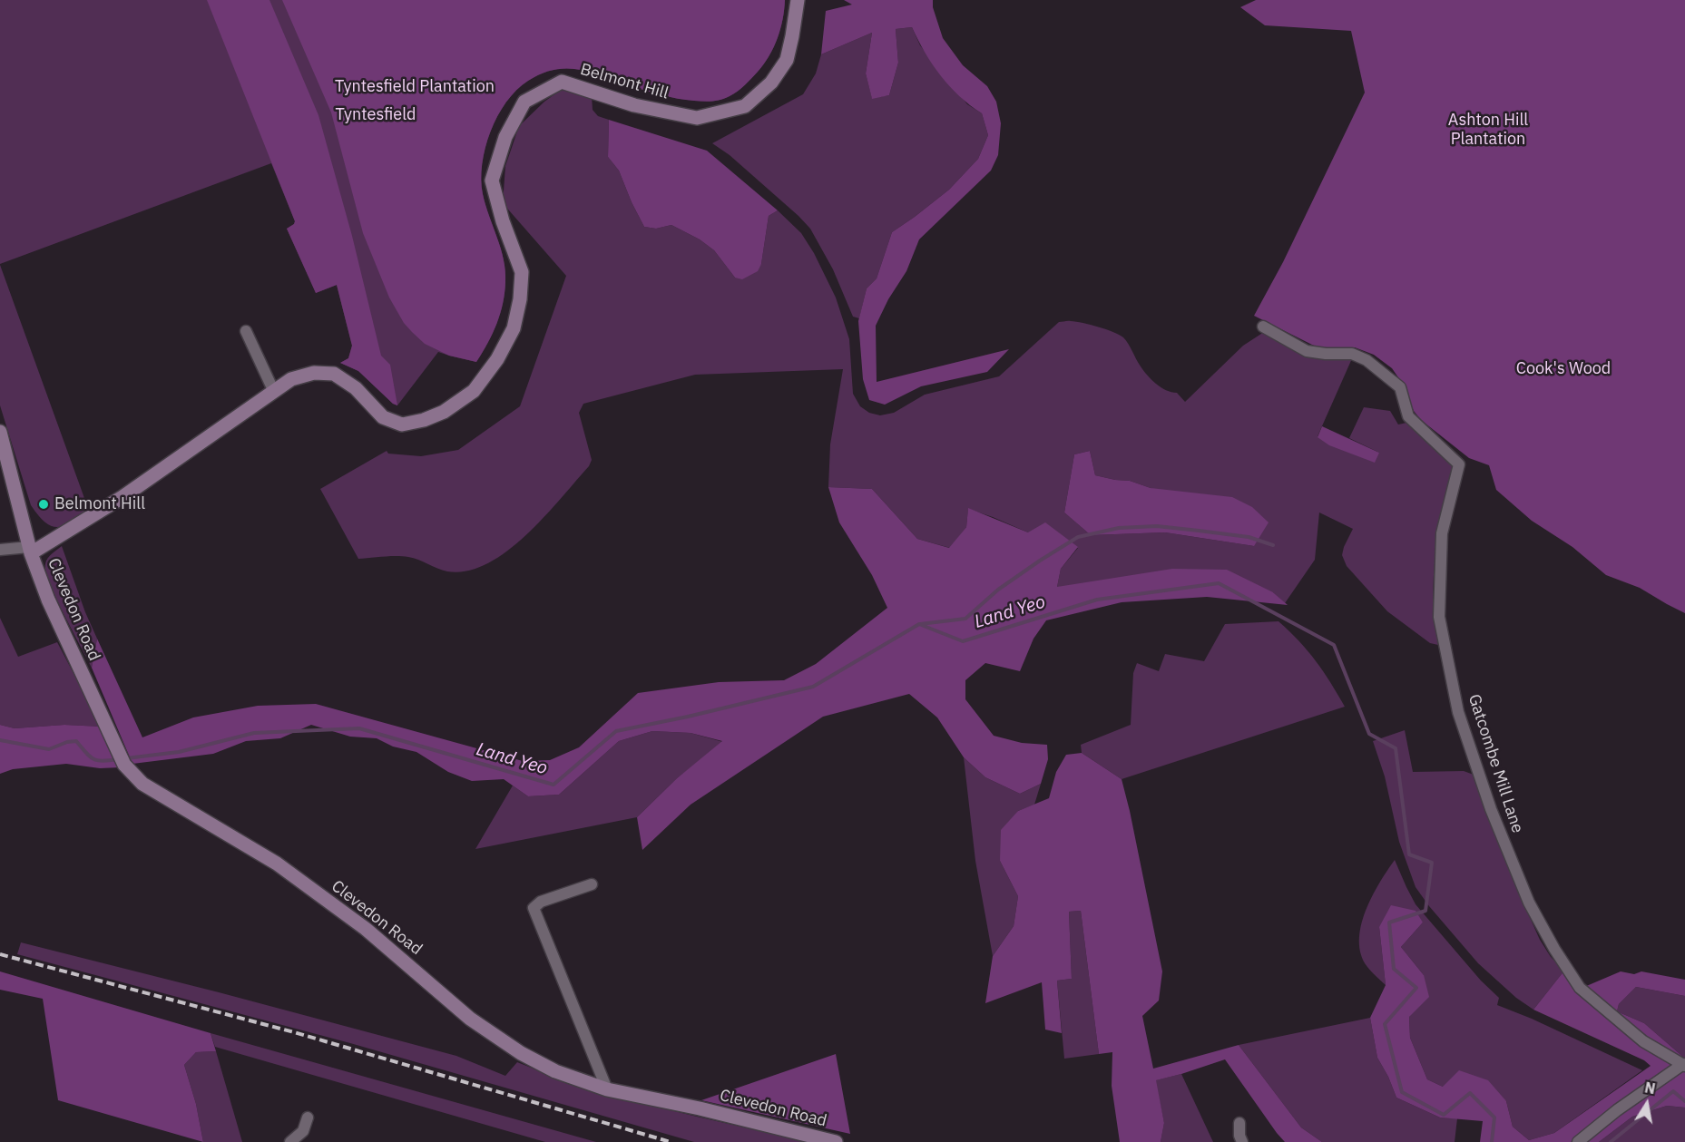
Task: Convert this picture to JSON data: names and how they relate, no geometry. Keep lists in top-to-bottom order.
{
  "streets": {
    "main road": ["Belmont Hill", "Clevedon Road"],
    "street": ["Gatcombe Mill Lane"]
  },
  "crossings": [
    ["Belmont Hill", "Clevedon Road"]
  ],
  "water": ["Land Yeo"],
  "parks": [
    "Tyntesfield Plantation",
    "Tyntesfield",
    "Ashton Hill Plantation",
    "Cook's Wood"
  ],
  "places": ["Belmont Hill"],
  "north": "top"
}
